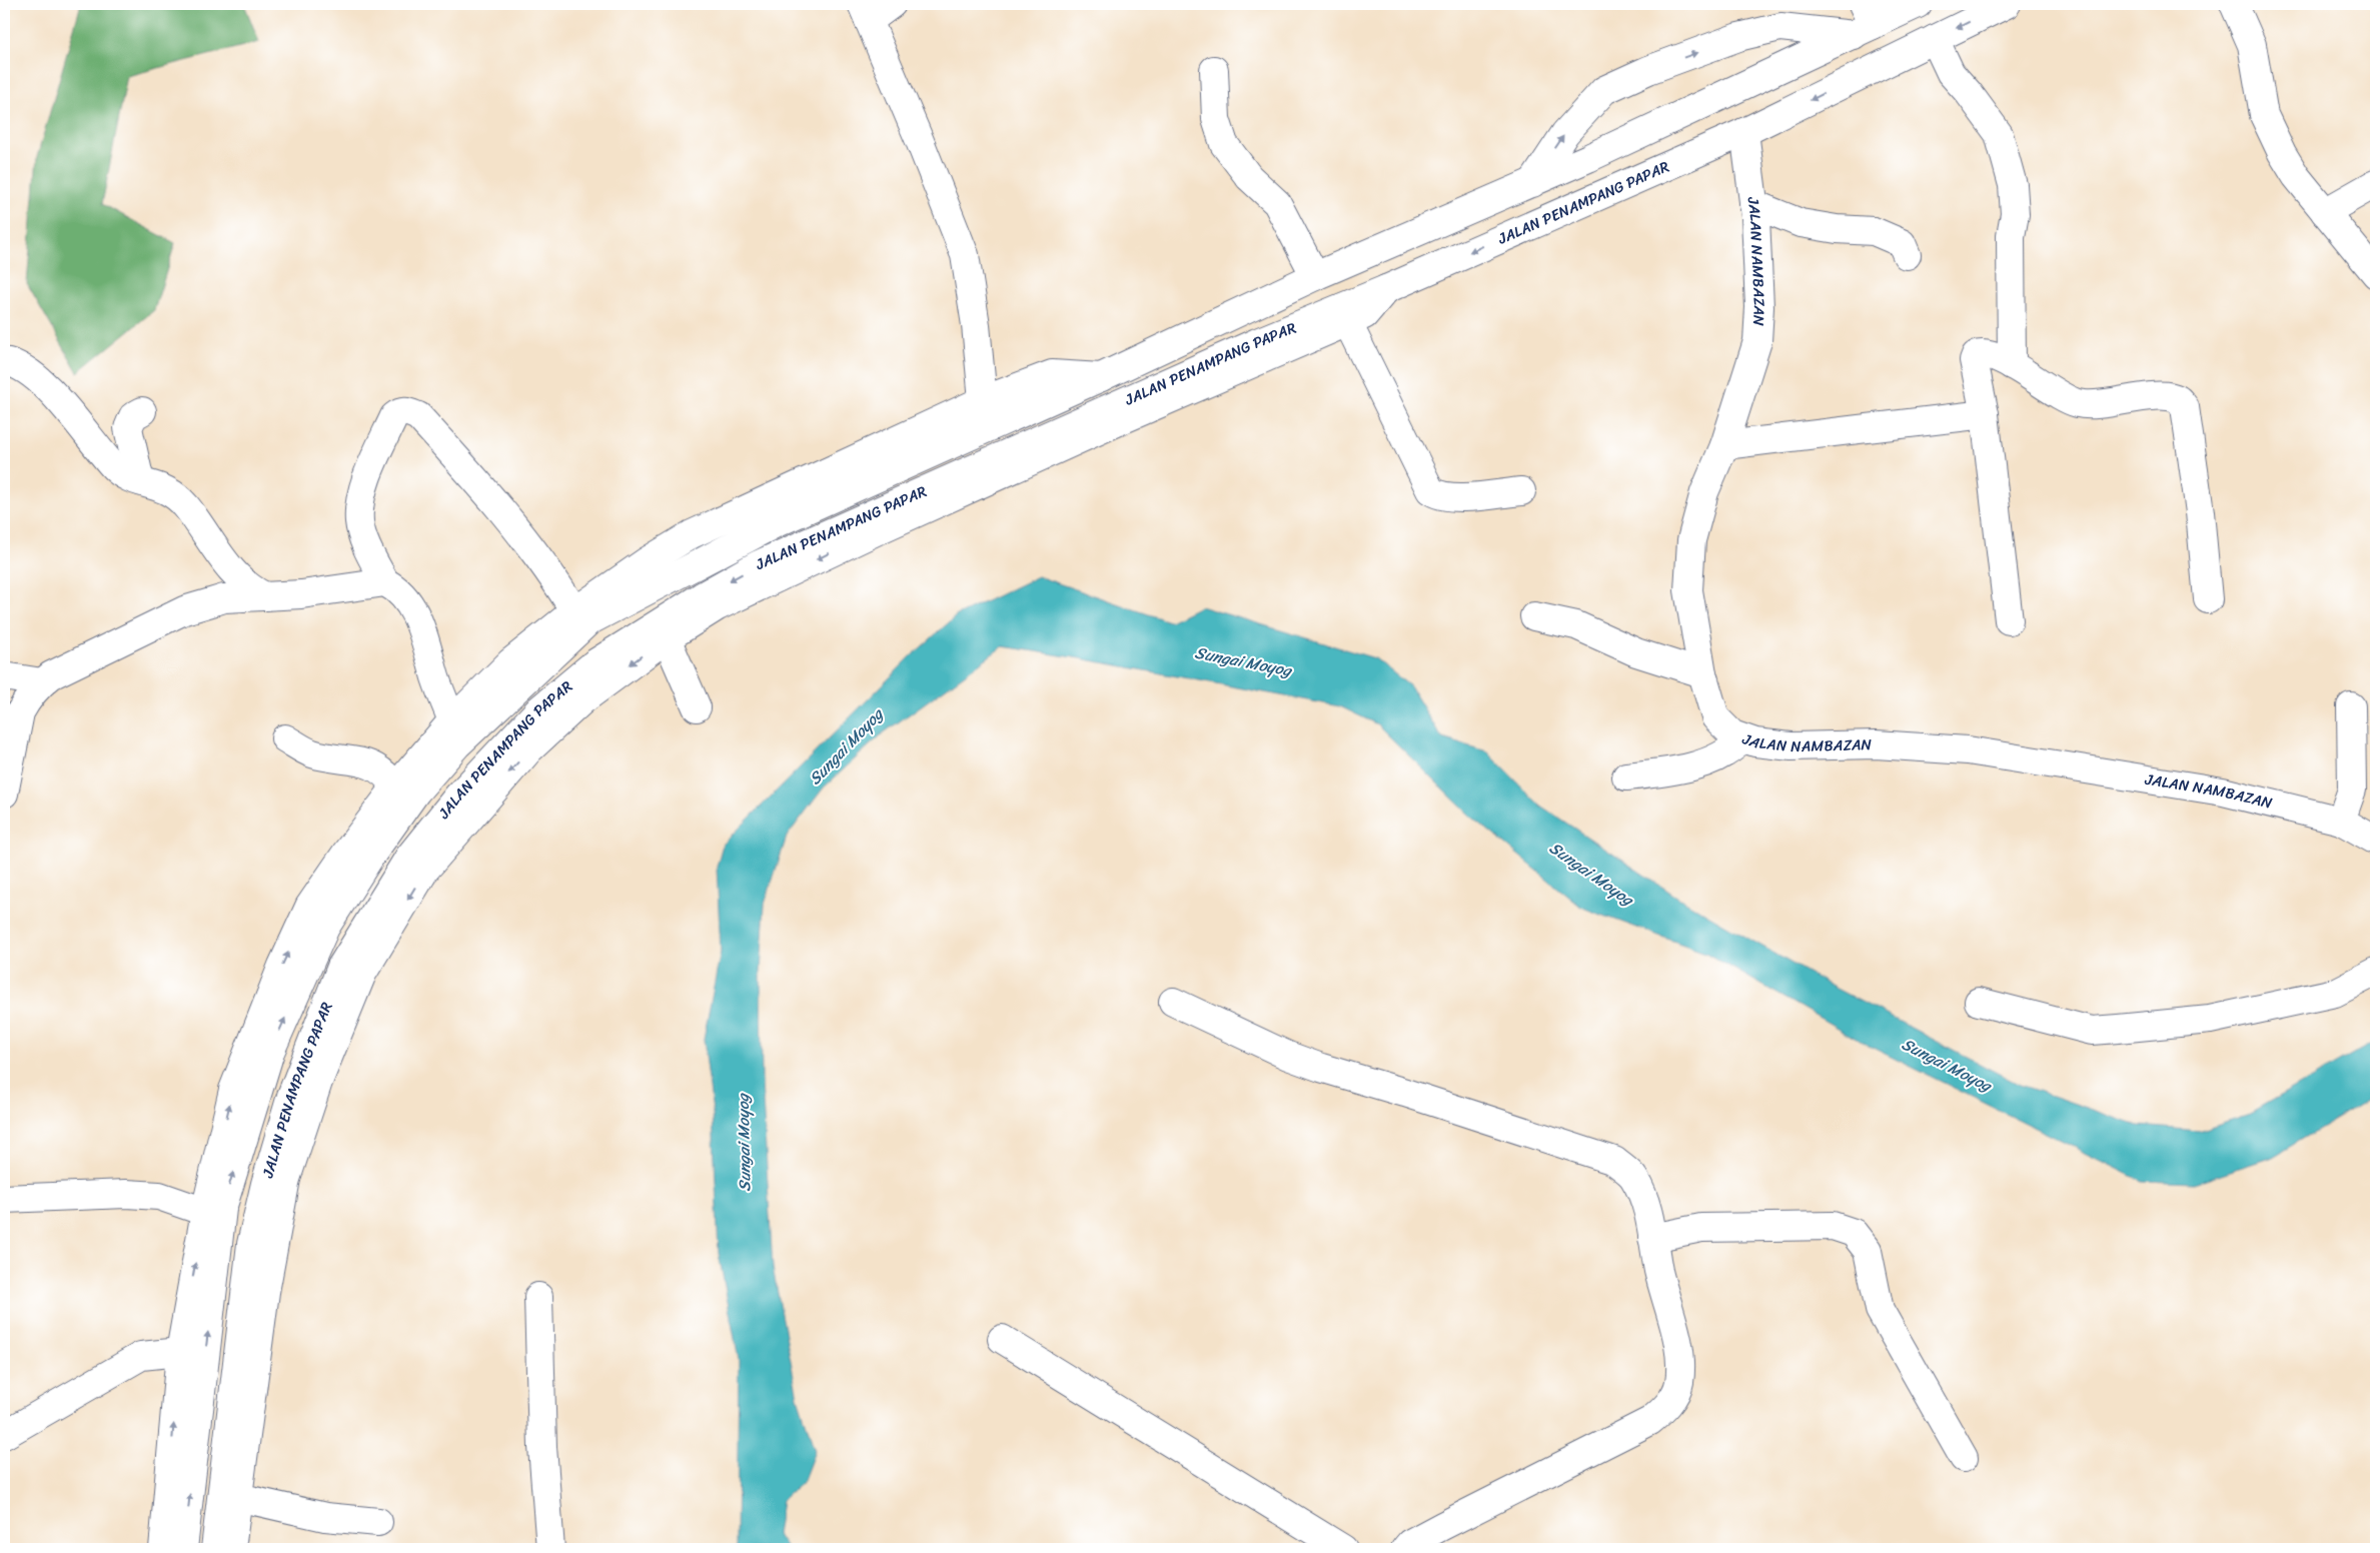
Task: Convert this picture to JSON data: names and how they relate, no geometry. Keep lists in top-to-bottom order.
{
  "streets": {
    "street": ["JALAN PENAMPANG PAPAR", "JALAN NAMBAZAN"]
  },
  "crossings": [
    ["JALAN PENAMPANG PAPAR", "JALAN NAMBAZAN"]
  ],
  "water": ["Sungai Moyog"]
}
